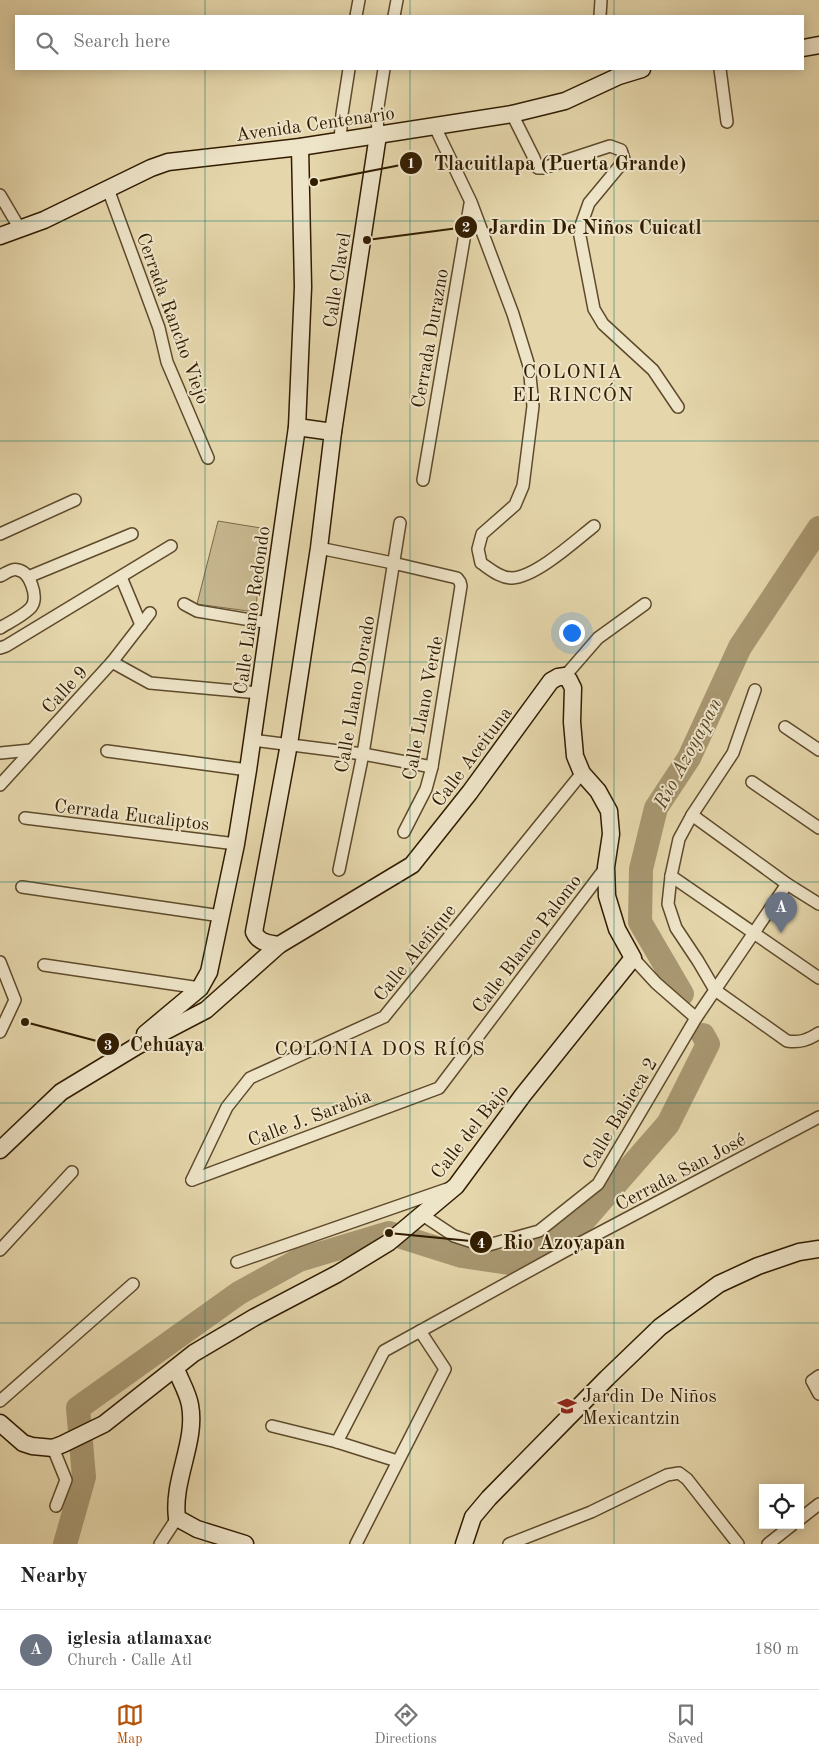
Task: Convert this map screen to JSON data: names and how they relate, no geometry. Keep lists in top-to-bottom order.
{
  "streets": {
    "street": [
      "Avenida Centenario",
      "Calle Clavel",
      "Cerrada Rancho Viejo",
      "Cerrada Durazno",
      "Calle Llano Redondo",
      "Calle 9",
      "Calle Llano Dorado",
      "Calle Llano Verde",
      "Calle Aceituna",
      "Cerrada Eucaliptos",
      "Calle Blanco Palomo",
      "Calle Aleñique",
      "Calle Babieca 2",
      "Calle J. Sarabia",
      "Calle del Bajo",
      "Cerrada San José"
    ]
  },
  "crossings": [
    ["Avenida Centenario", "Calle Clavel"],
    ["Avenida Centenario", "Cerrada Rancho Viejo"],
    ["Avenida Centenario", "Calle Llano Redondo"],
    ["Calle Llano Redondo", "Cerrada Eucaliptos"],
    ["Calle Llano Dorado", "Calle Llano Verde"],
    ["Calle Blanco Palomo", "Calle J. Sarabia"],
    ["Calle Aleñique", "Calle J. Sarabia"],
    ["Calle Babieca 2", "Calle del Bajo"]
  ],
  "districts": ["COLONIA EL RINCÓN", "COLONIA DOS RÍOS"],
  "water": ["Rio Azoyapan"],
  "places": {
    "other": [
      "Tlacuitlapa (Puerta Grande)",
      "Jardin De Niños Cuicatl",
      "Cehuaya",
      "Rio Azoyapan"
    ],
    "school or university": ["Jardin De Niños Mexicantzin"]
  },
  "page": {
    "search": "Search here",
    "pins": "A",
    "heading": "Nearby",
    "list": [
      {
        "mark": "A",
        "name": "iglesia atlamaxac",
        "note": "Church · Calle Atl",
        "value": "180 m"
      }
    ],
    "nav": ["Map", "Directions", "Saved"]
  }
}
